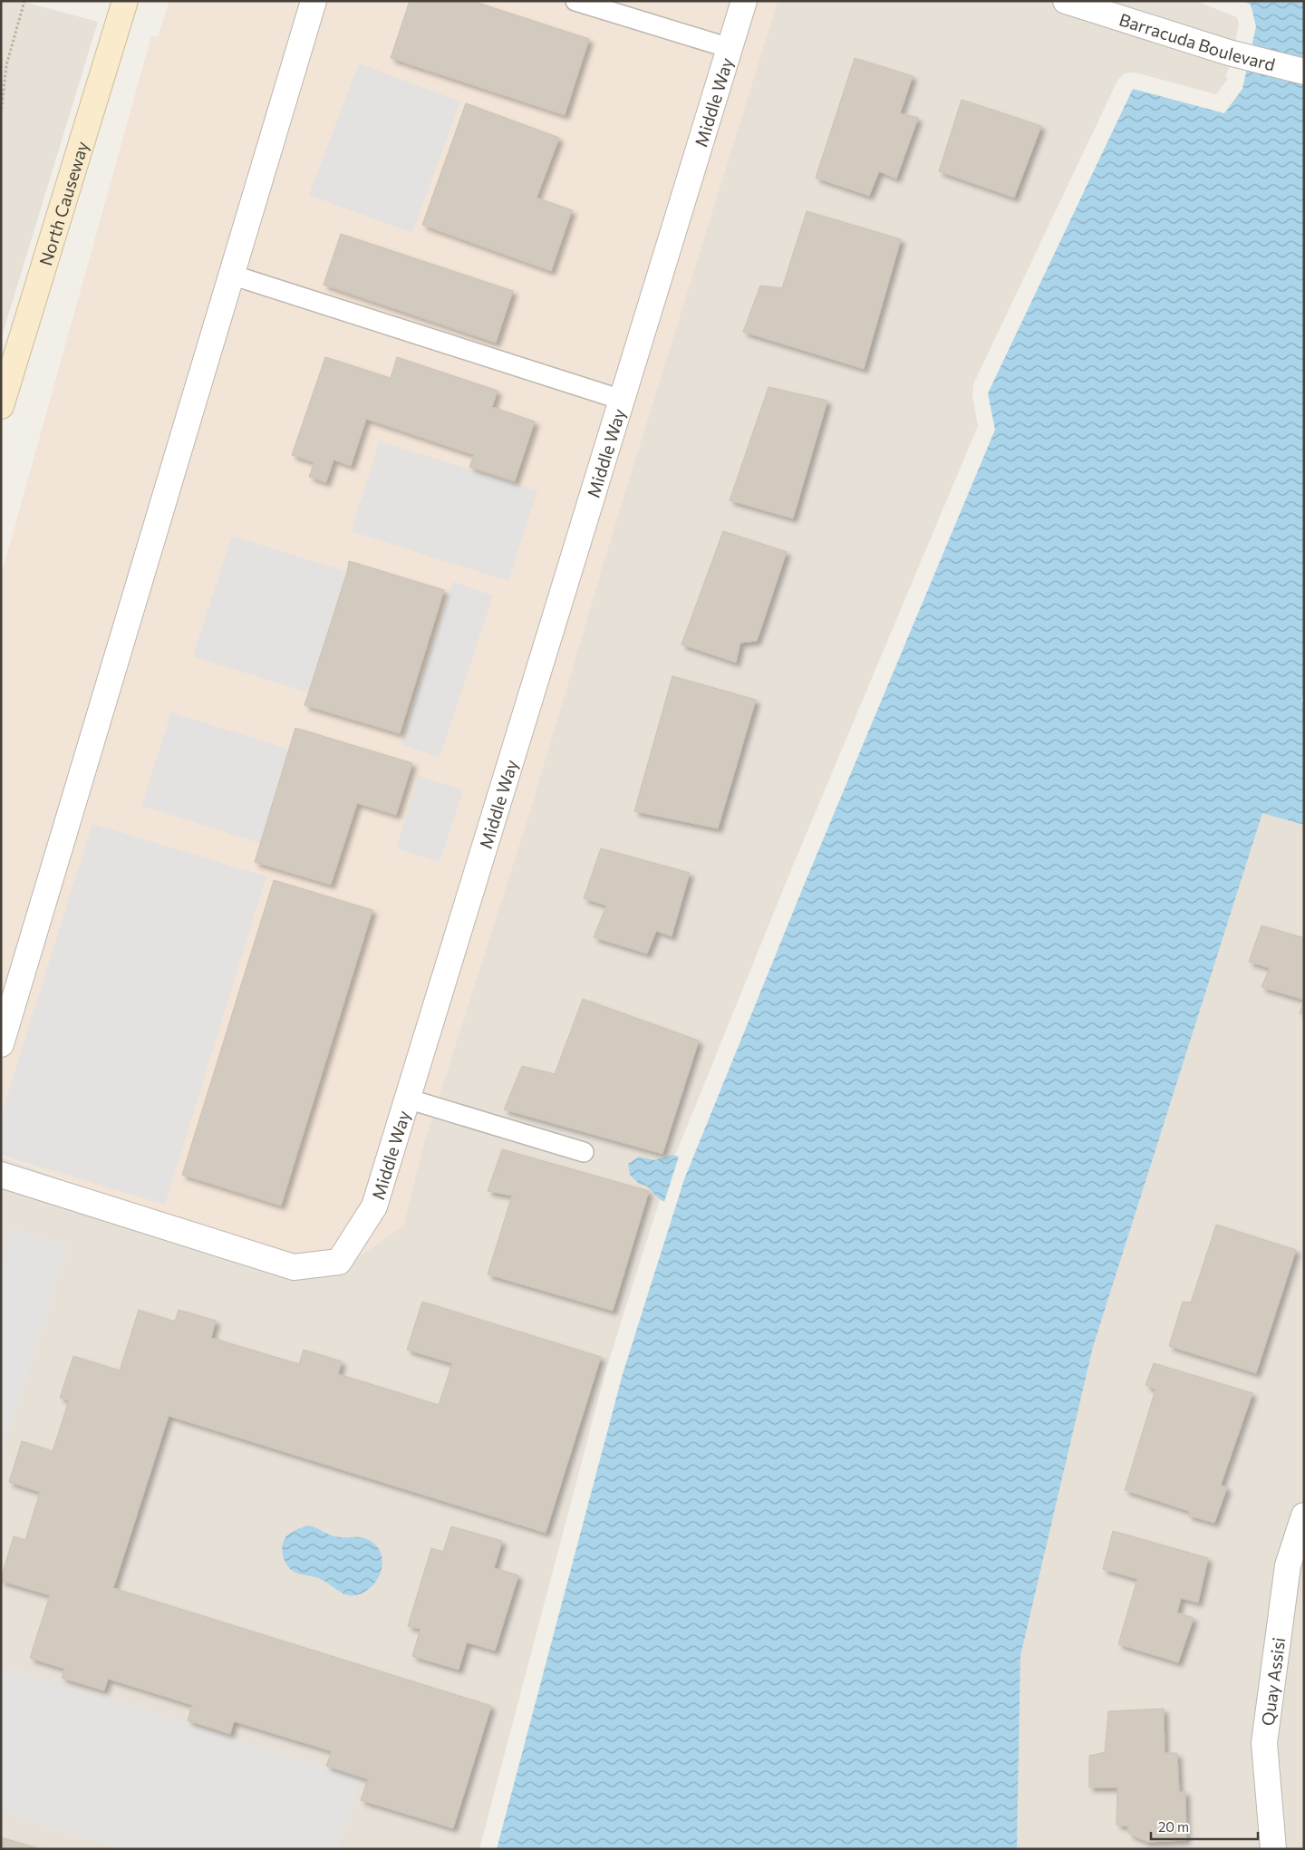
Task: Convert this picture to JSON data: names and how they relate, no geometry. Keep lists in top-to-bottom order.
{
  "streets": {
    "main road": ["North Causeway"],
    "street": ["Barracuda Boulevard", "Middle Way", "Quay Assisi"]
  },
  "scale_bar": "20 m"
}
